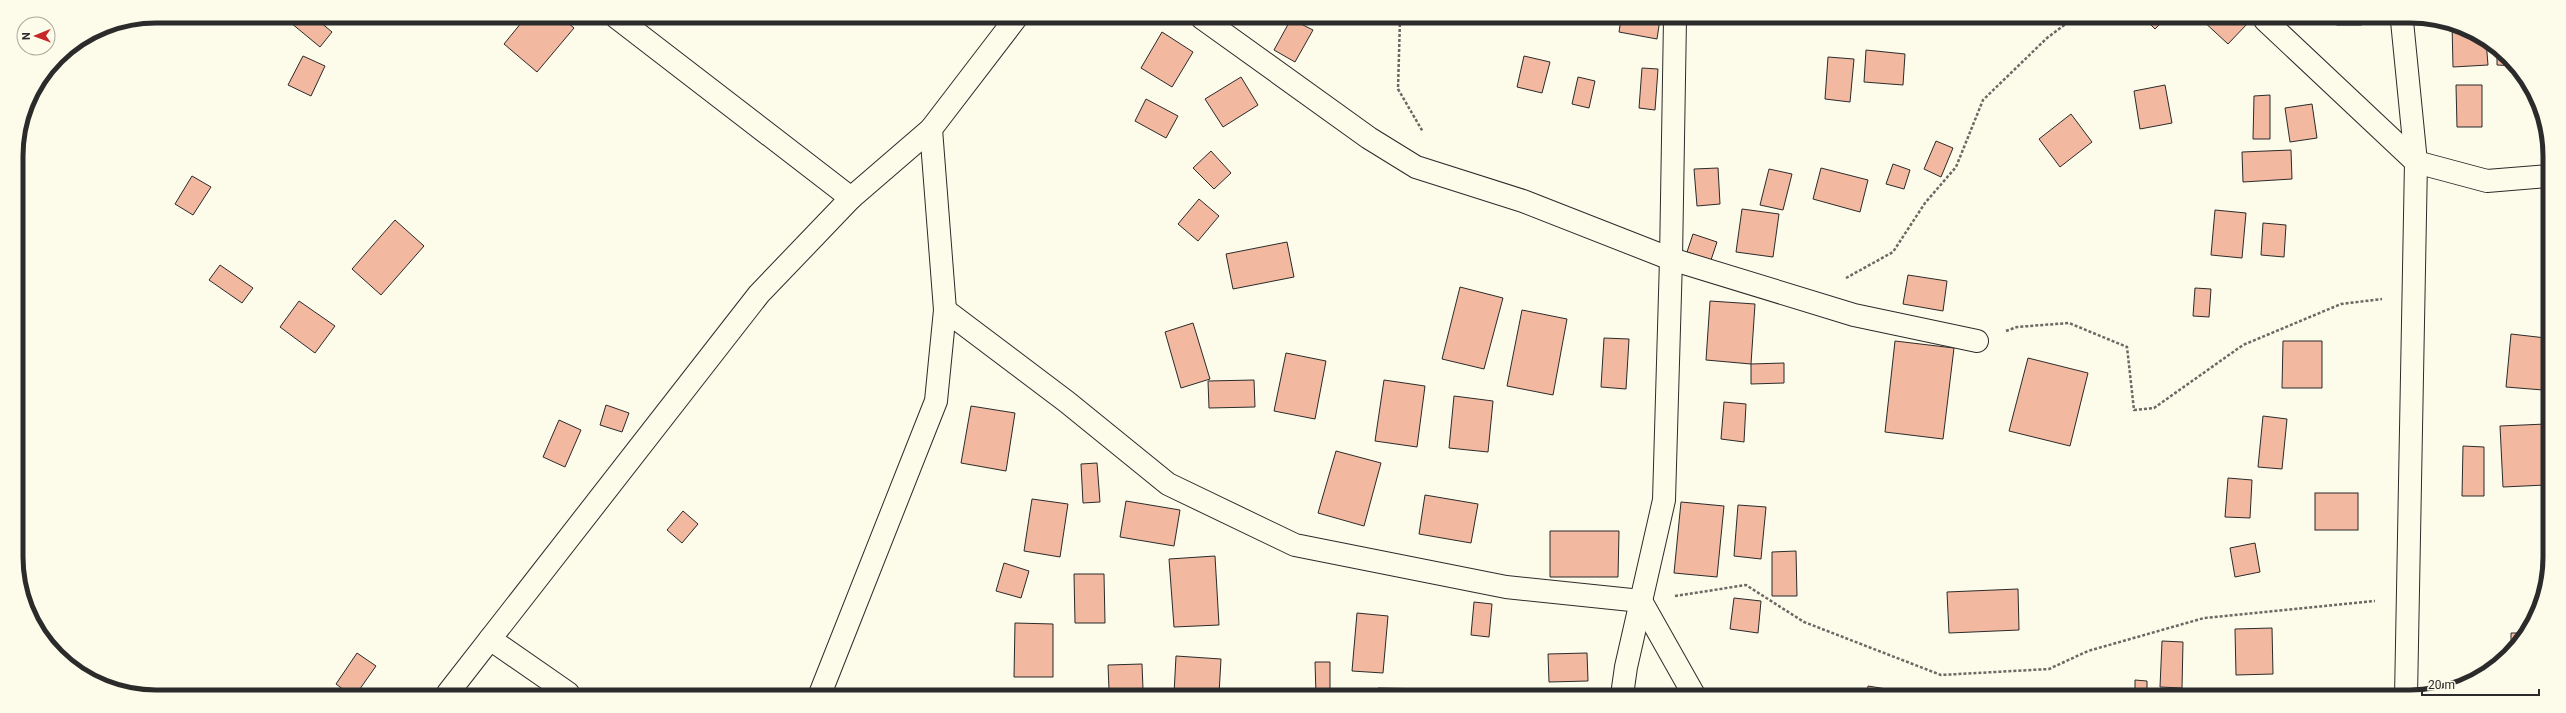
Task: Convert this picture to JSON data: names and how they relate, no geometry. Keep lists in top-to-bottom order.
{
  "scale_bar": "20 m",
  "north": "left"
}
